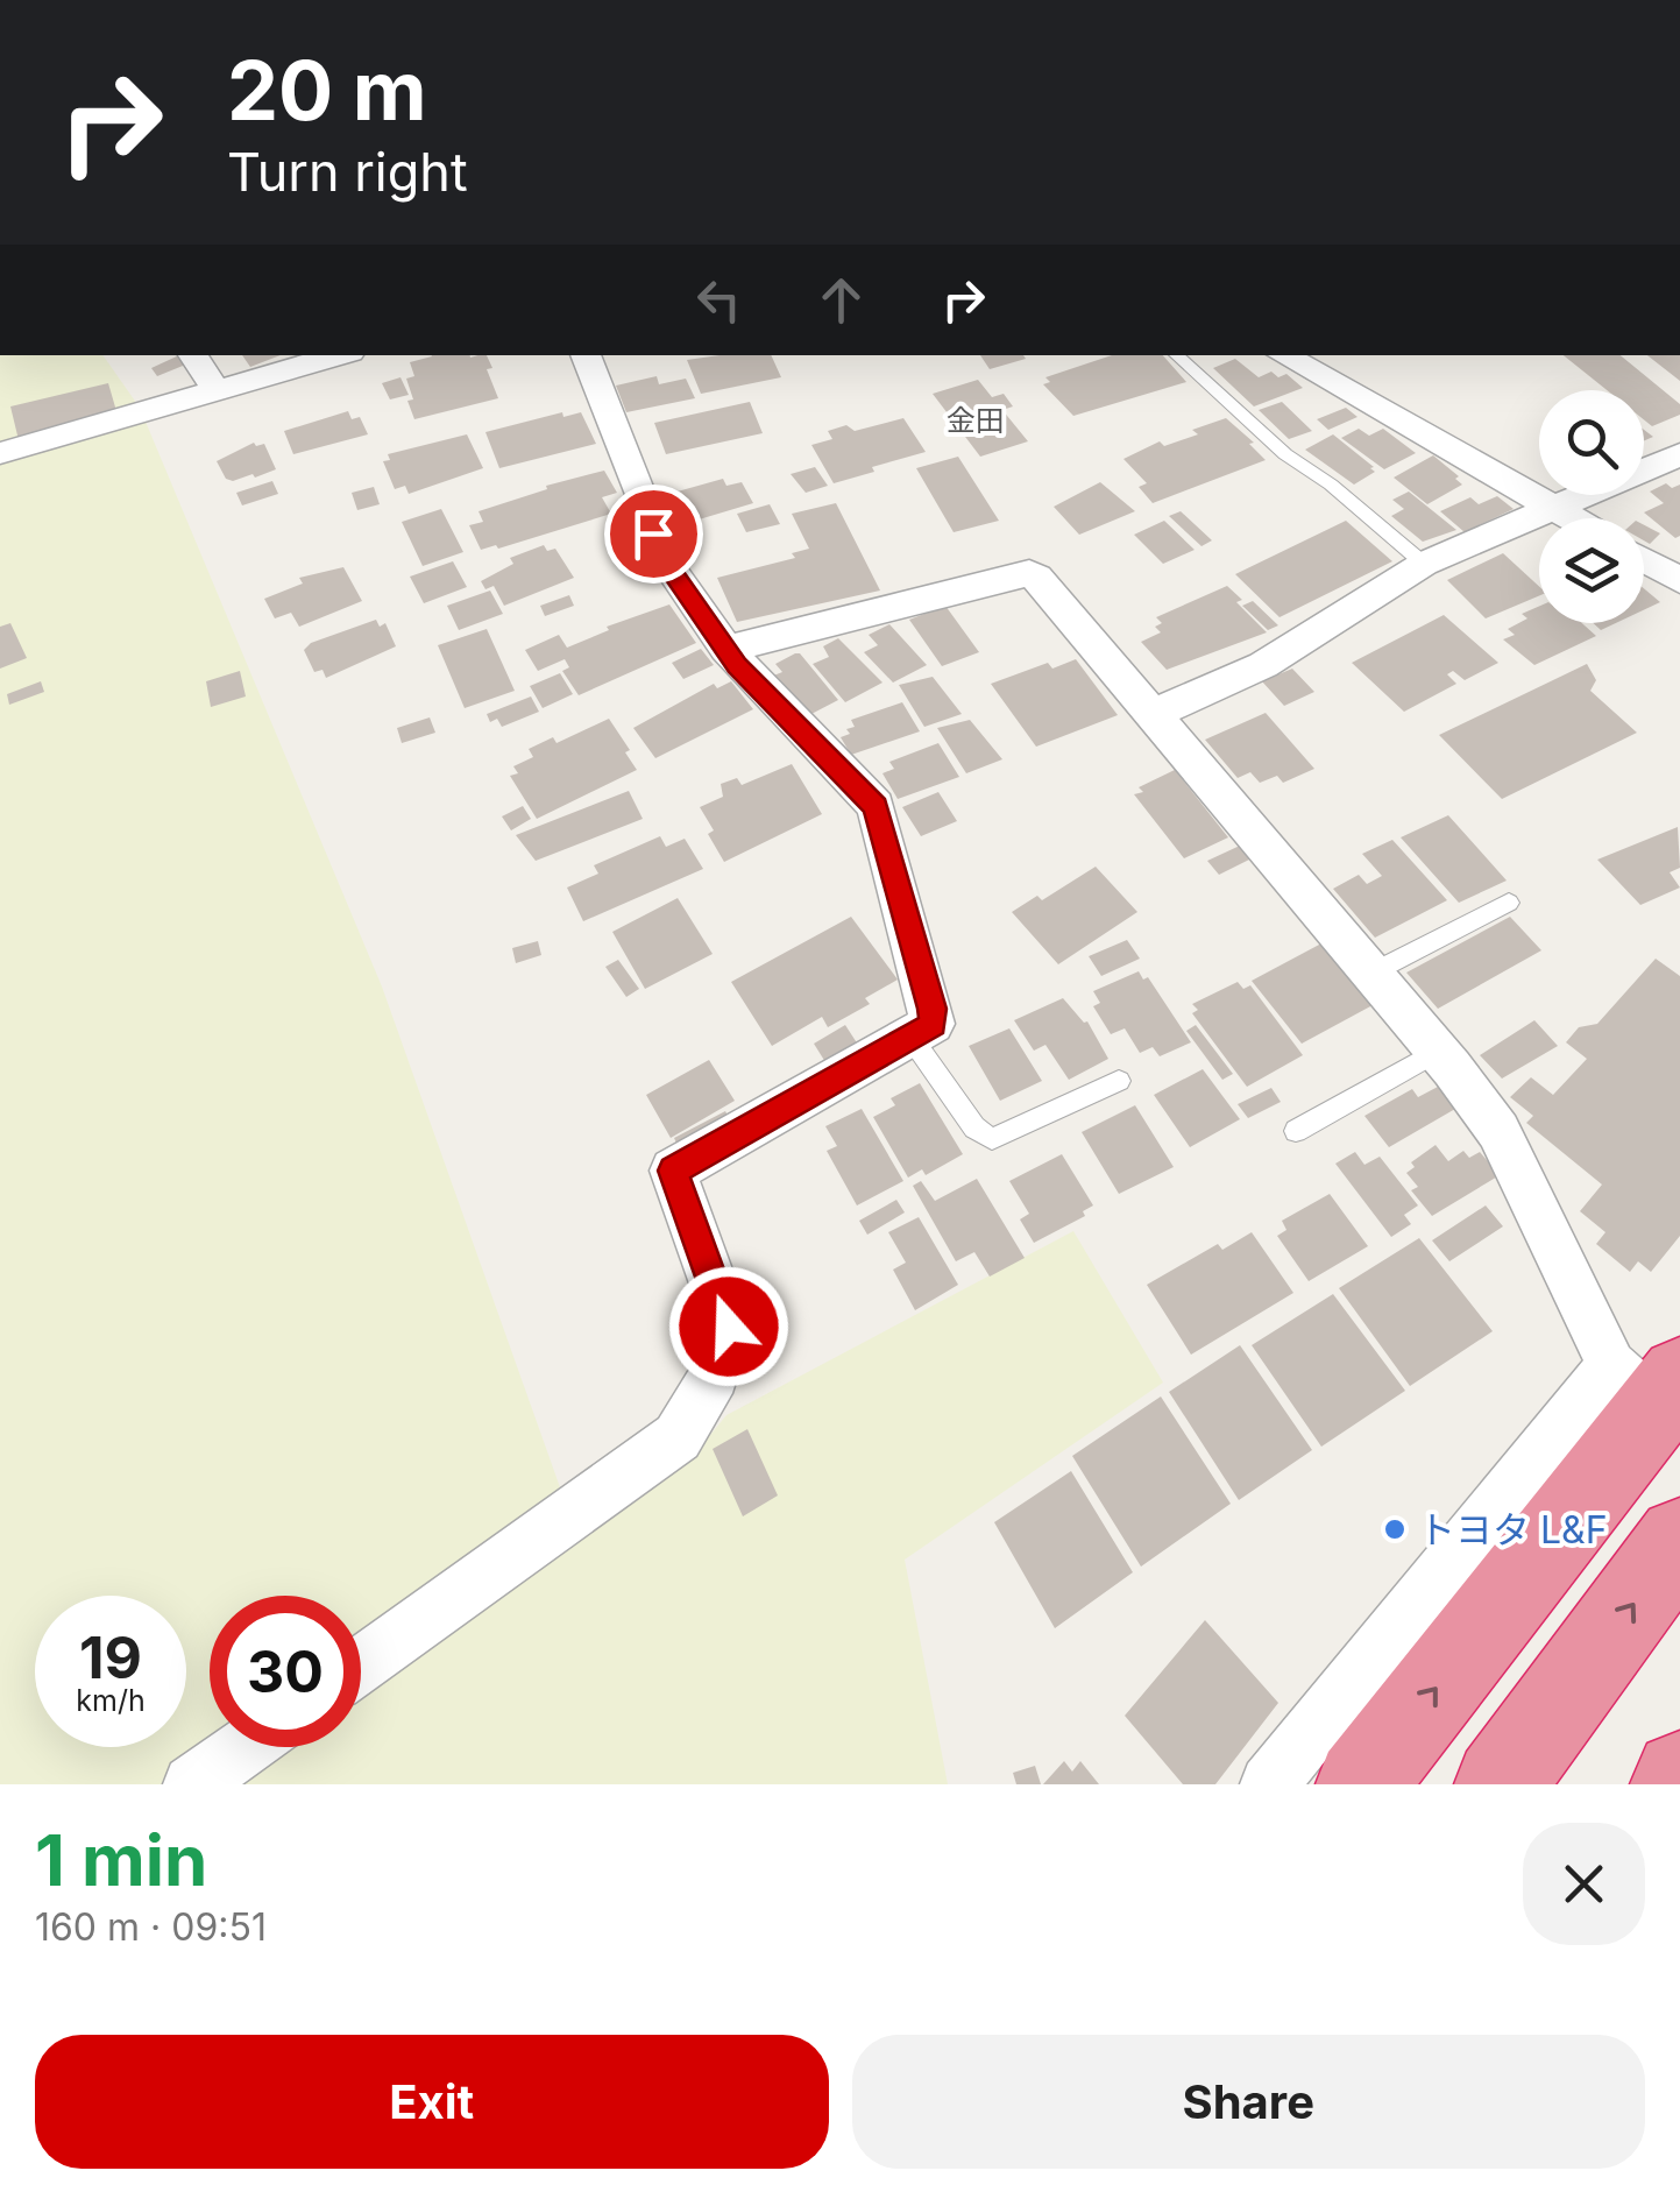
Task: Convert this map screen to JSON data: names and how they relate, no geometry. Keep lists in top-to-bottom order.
{
  "districts": ["金田"],
  "places": ["トヨタ L&F"],
  "page": {
    "turn": ["20 m", "Turn right"],
    "speed": "19 km/h",
    "limit": "30",
    "heading": ["1 min", "160 m · 09:51"],
    "buttons": ["Exit", "Share"]
  }
}
